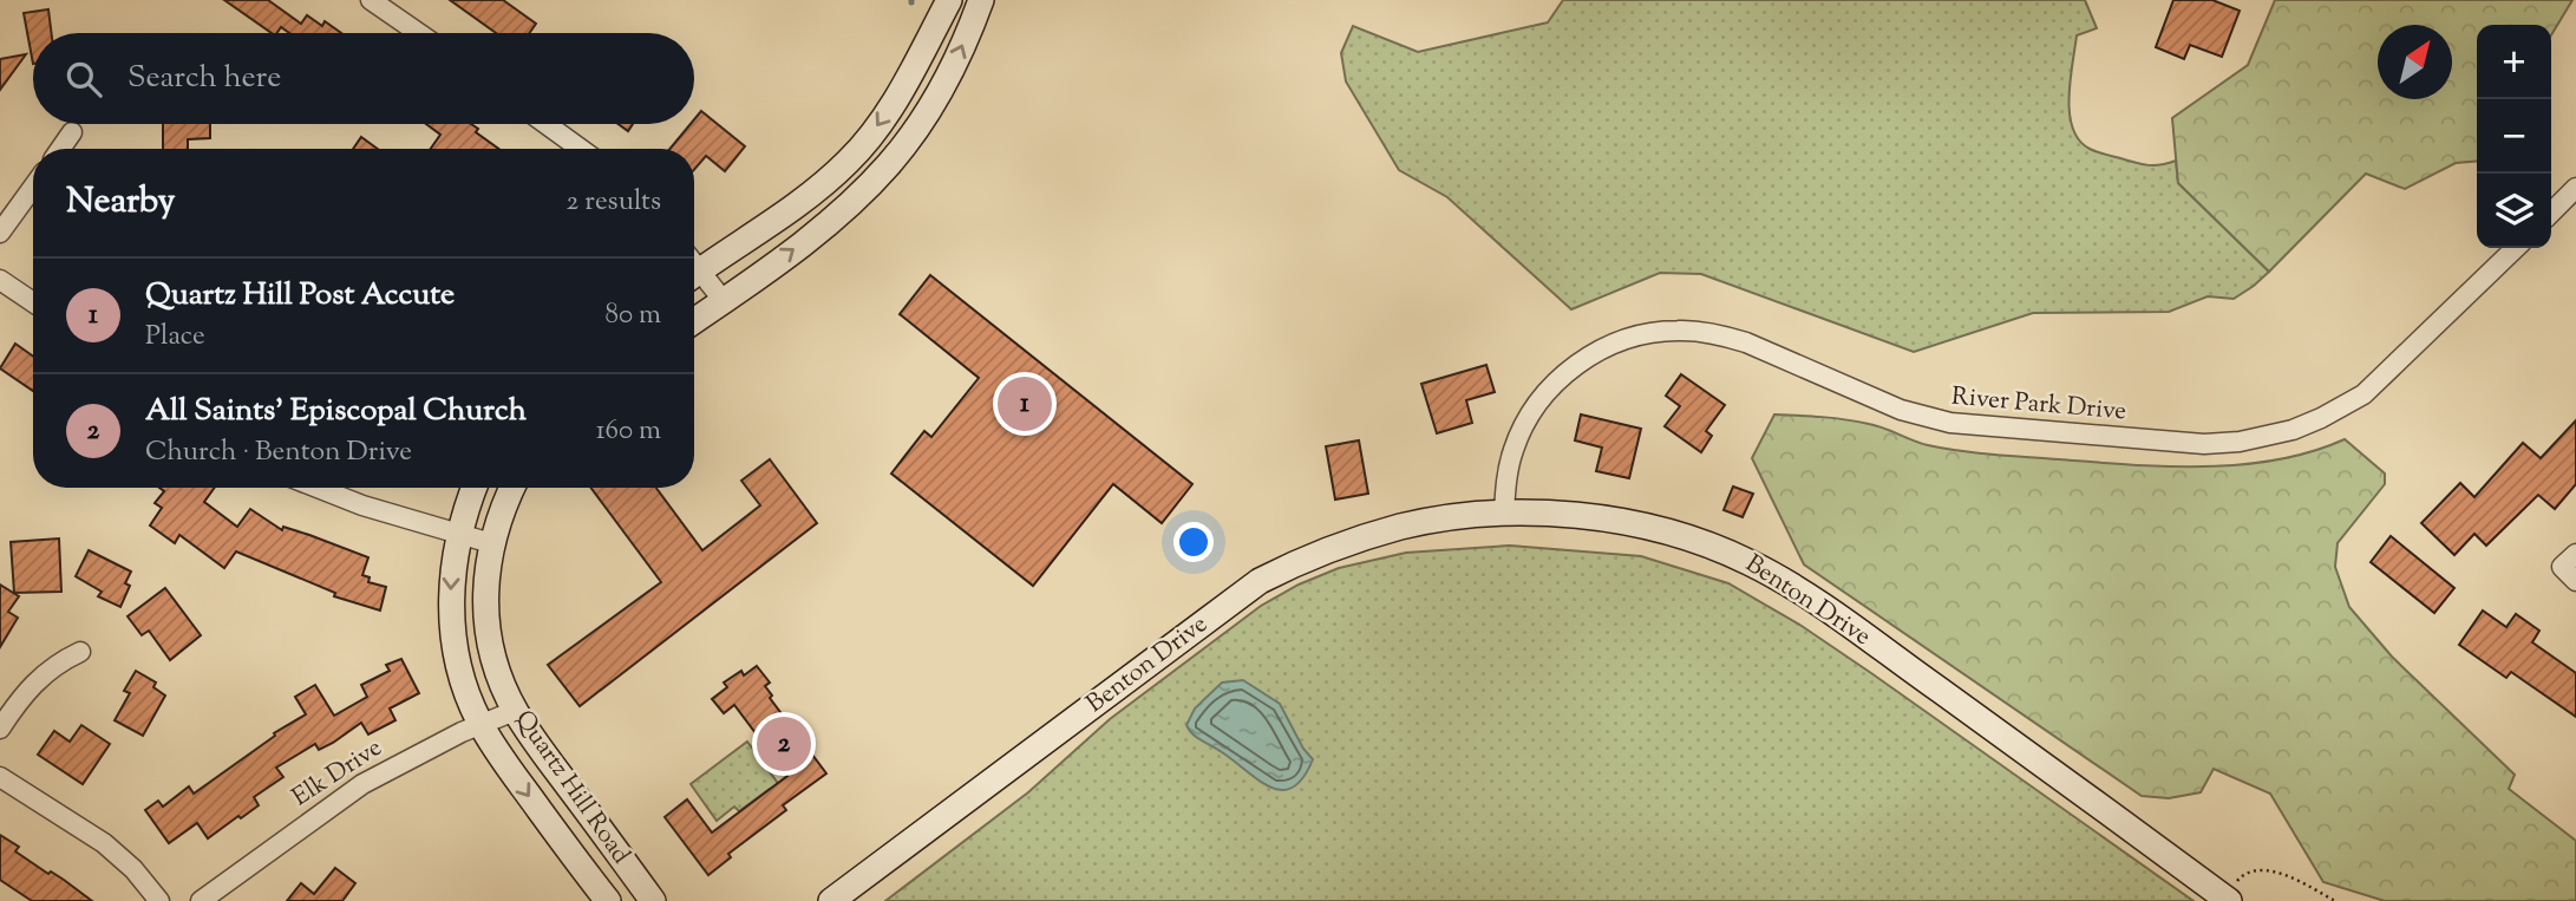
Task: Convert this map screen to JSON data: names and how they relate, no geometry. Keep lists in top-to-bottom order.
{
  "streets": {
    "main road": ["Benton Drive", "Quartz Hill Road"],
    "street": ["River Park Drive", "Elk Drive"]
  },
  "crossings": [
    ["River Park Drive", "Benton Drive"],
    ["Elk Drive", "Quartz Hill Road"]
  ],
  "north": "top right",
  "page": {
    "map_buttons": ["+", "−"],
    "search": "Search here",
    "heading": ["Nearby", "2 results"],
    "list": [
      {
        "mark": "1",
        "name": "Quartz Hill Post Accute",
        "note": "Place",
        "value": "80 m"
      },
      {
        "mark": "2",
        "name": "All Saints' Episcopal Church",
        "note": "Church · Benton Drive",
        "value": "160 m"
      }
    ],
    "pins": ["1", "2"]
  }
}
